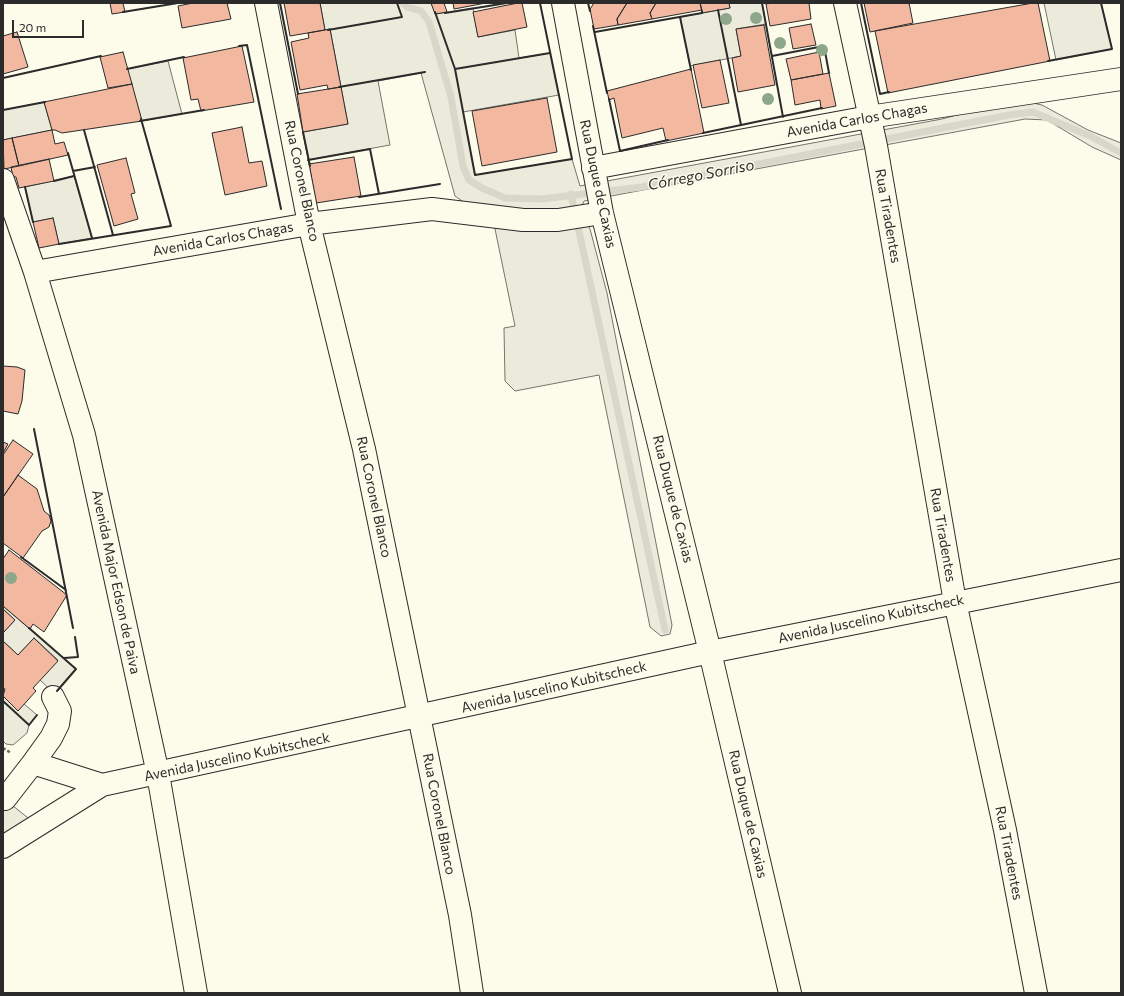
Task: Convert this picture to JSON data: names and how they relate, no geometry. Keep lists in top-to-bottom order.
{
  "streets": {
    "street": [
      "Avenida Carlos Chagas",
      "Rua Coronel Blanco",
      "Rua Duque de Caxias",
      "Rua Tiradentes",
      "Avenida Major Edson de Paiva",
      "Avenida Juscelino Kubitscheck"
    ]
  },
  "crossings": [
    ["Avenida Carlos Chagas", "Rua Coronel Blanco"],
    ["Avenida Carlos Chagas", "Rua Duque de Caxias"],
    ["Avenida Carlos Chagas", "Rua Tiradentes"],
    ["Avenida Carlos Chagas", "Avenida Major Edson de Paiva"],
    ["Rua Coronel Blanco", "Avenida Juscelino Kubitscheck"],
    ["Rua Duque de Caxias", "Avenida Juscelino Kubitscheck"],
    ["Rua Tiradentes", "Avenida Juscelino Kubitscheck"],
    ["Avenida Major Edson de Paiva", "Avenida Juscelino Kubitscheck"]
  ],
  "water": ["Córrego Sorriso"],
  "scale_bar": "20 m"
}
